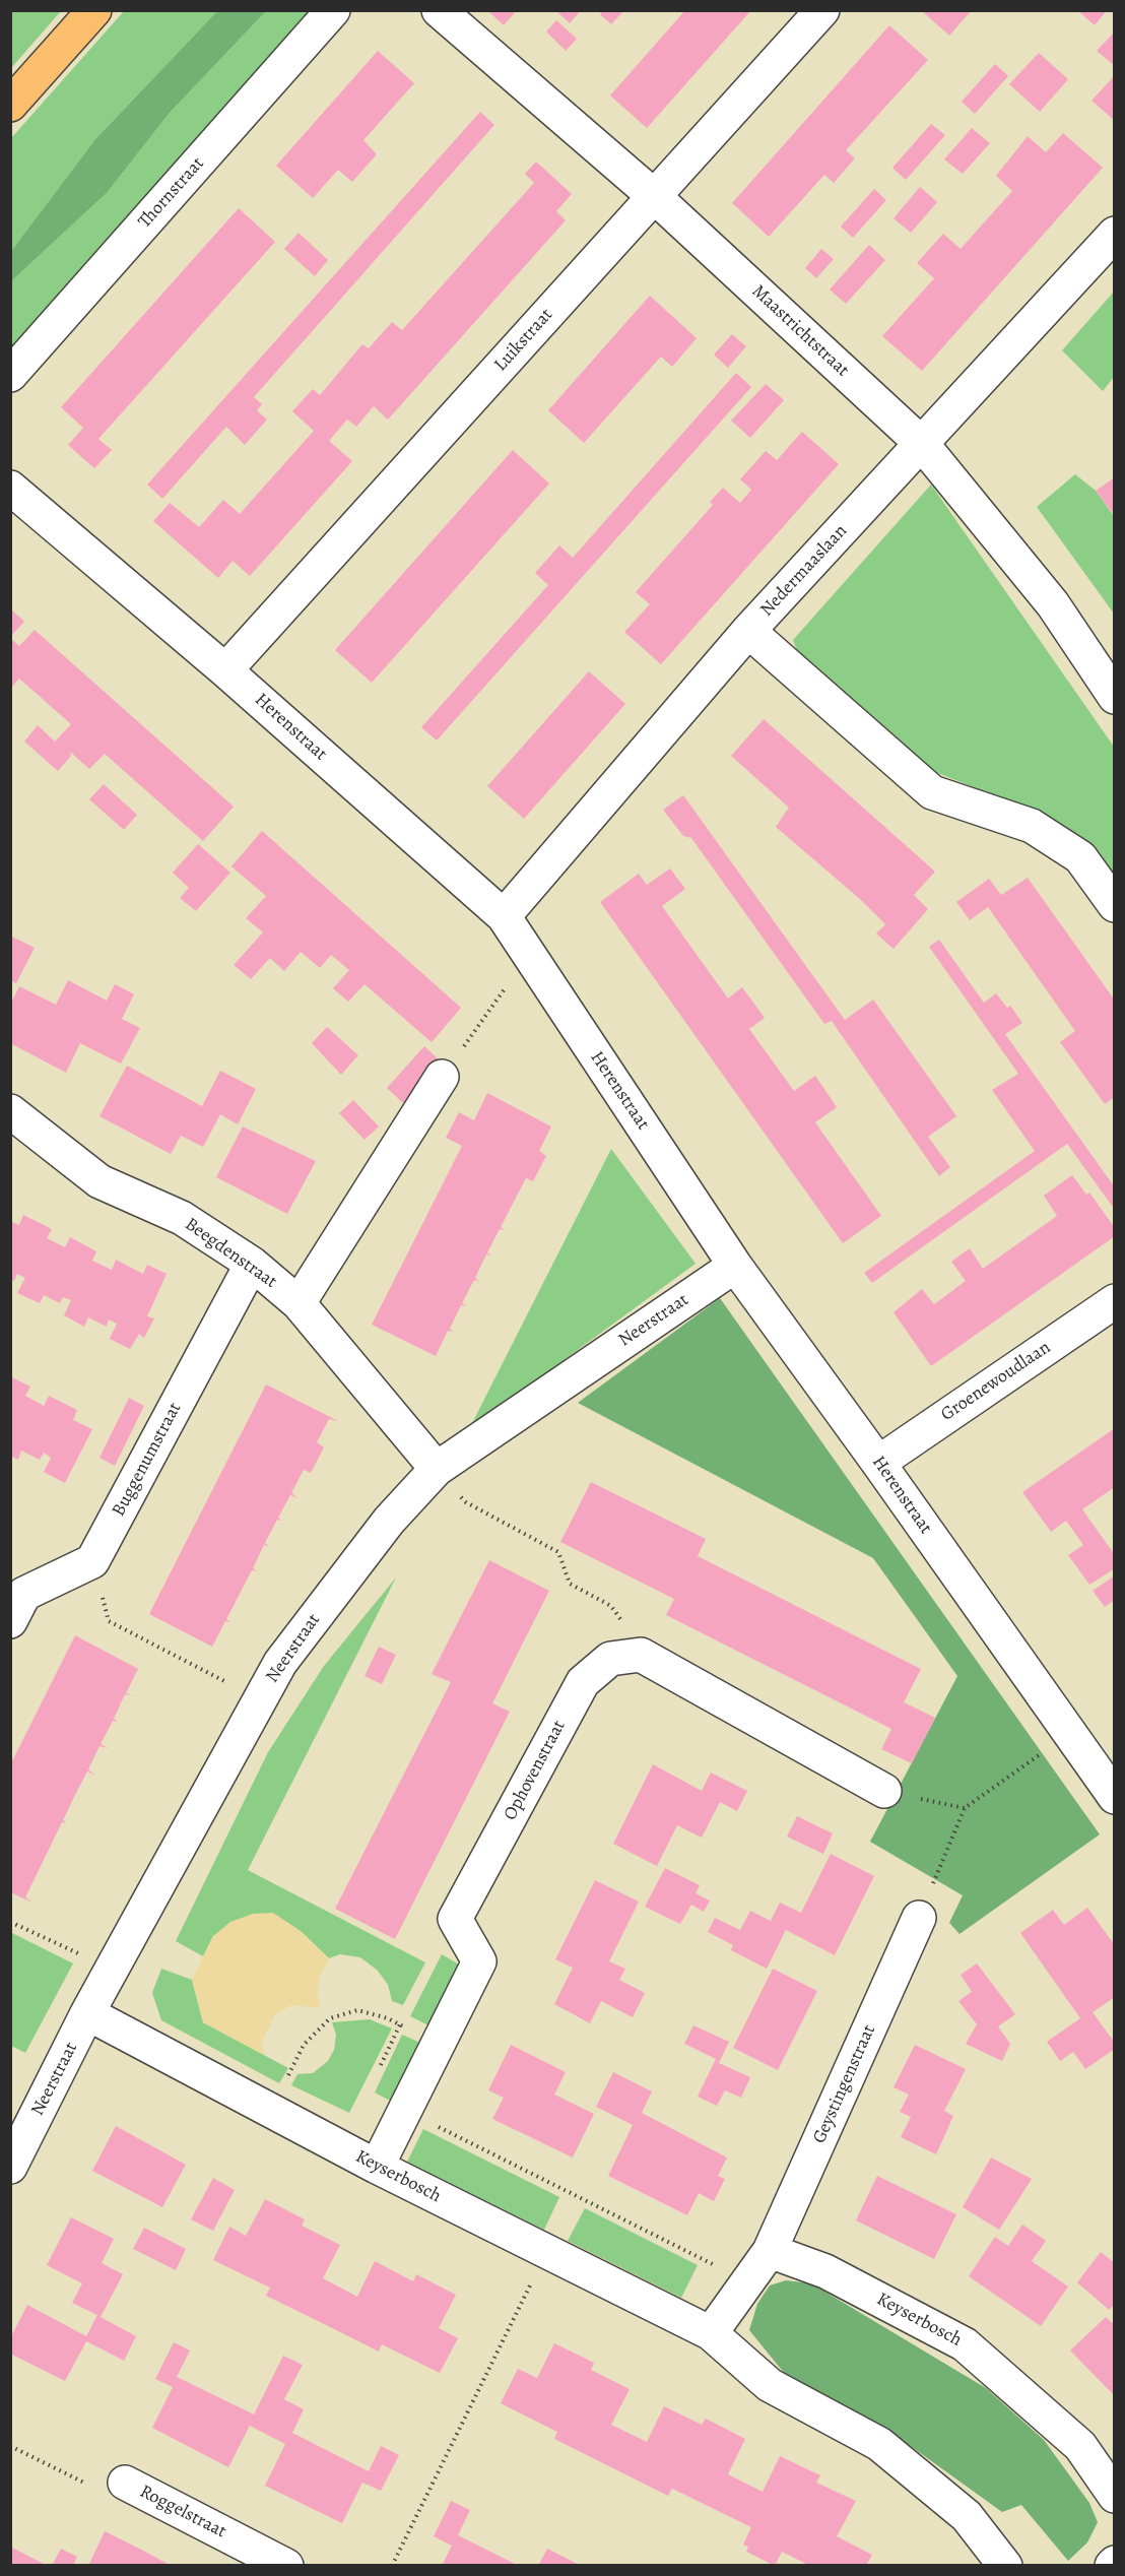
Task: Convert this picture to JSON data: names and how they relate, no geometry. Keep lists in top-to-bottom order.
{
  "streets": {
    "street": [
      "Thornstraat",
      "Maastrichtstraat",
      "Luikstraat",
      "Nedermaaslaan",
      "Herenstraat",
      "Beegdenstraat",
      "Neerstraat",
      "Groenewoudlaan",
      "Buggenumstraat",
      "Ophovenstraat",
      "Geystingenstraat",
      "Keyserbosch",
      "Roggelstraat"
    ]
  },
  "crossings": [
    ["Maastrichtstraat", "Luikstraat"],
    ["Maastrichtstraat", "Nedermaaslaan"],
    ["Luikstraat", "Herenstraat"],
    ["Nedermaaslaan", "Herenstraat"],
    ["Herenstraat", "Neerstraat"],
    ["Herenstraat", "Groenewoudlaan"],
    ["Beegdenstraat", "Neerstraat"],
    ["Beegdenstraat", "Buggenumstraat"],
    ["Neerstraat", "Keyserbosch"],
    ["Ophovenstraat", "Keyserbosch"],
    ["Geystingenstraat", "Keyserbosch"]
  ]
}
